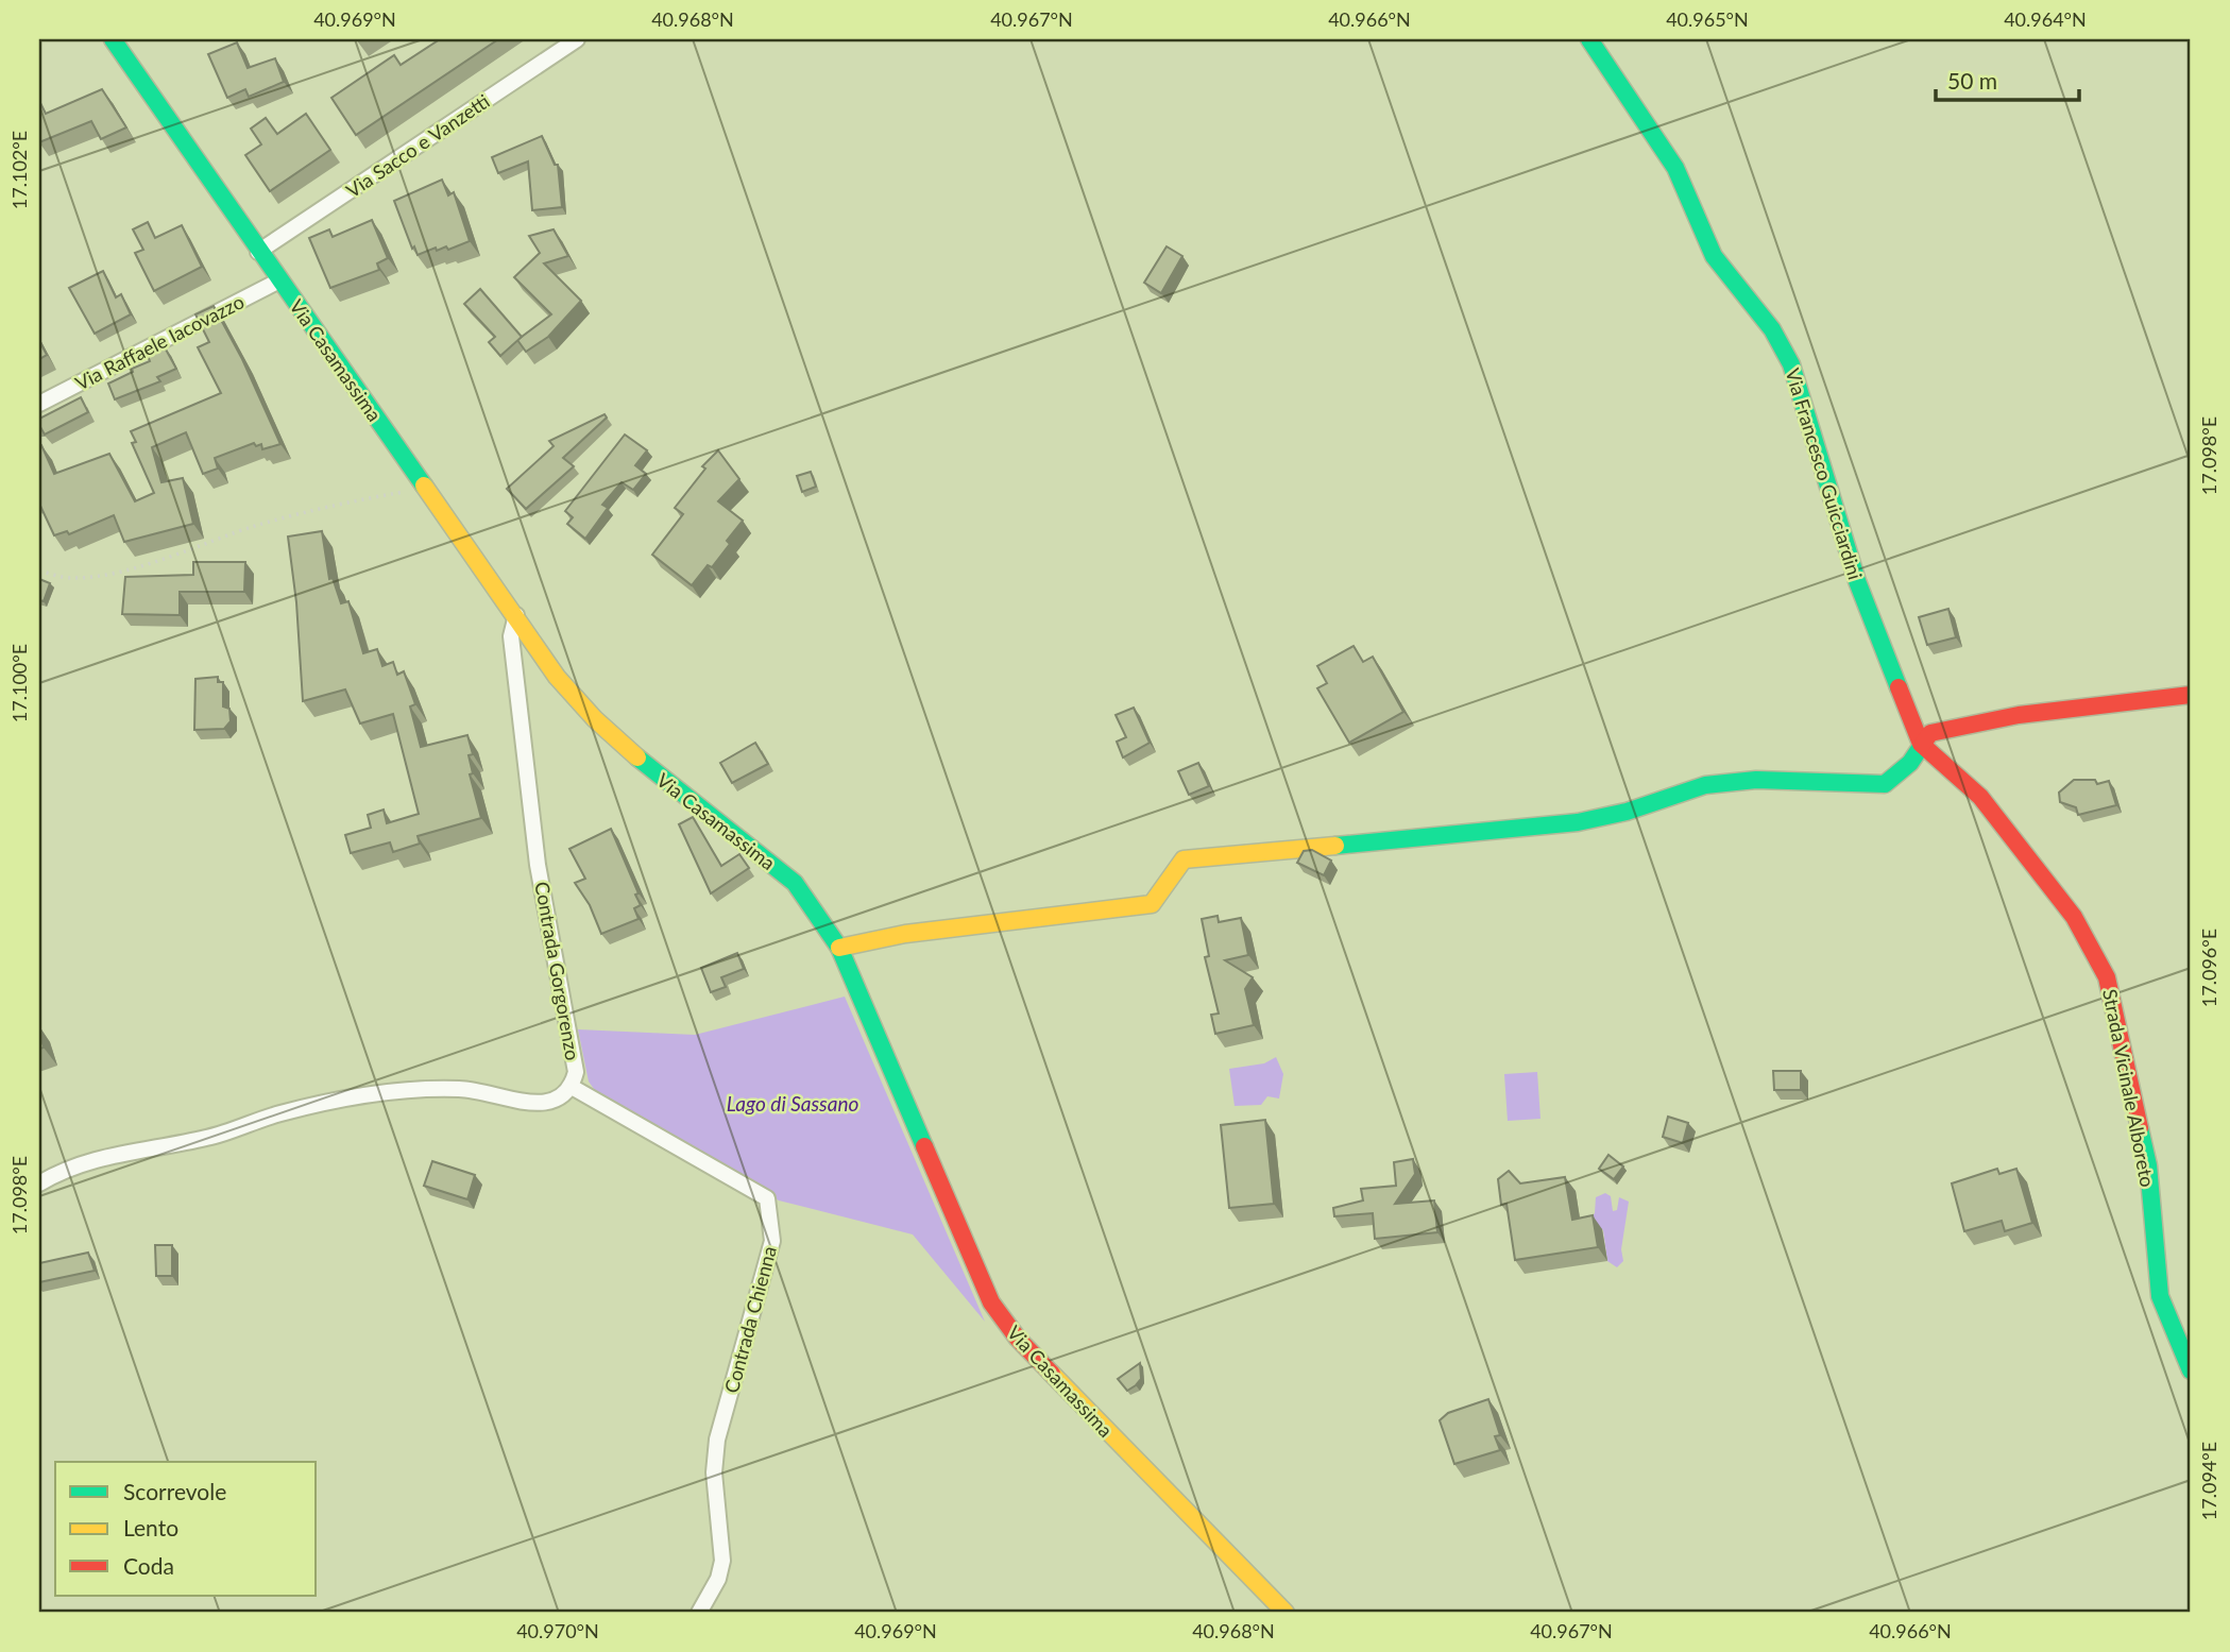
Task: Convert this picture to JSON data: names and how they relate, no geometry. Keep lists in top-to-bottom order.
{
  "streets": {
    "street": [
      "Via Sacco e Vanzetti",
      "Via Raffaele Iacovazzo",
      "Via Casamassima",
      "Via Francesco Guicciardini",
      "Contrada Gorgorenzo",
      "Strada Vicinale Alboreto",
      "Contrada Chienna"
    ]
  },
  "crossings": [
    ["Via Sacco e Vanzetti", "Via Casamassima"],
    ["Via Raffaele Iacovazzo", "Via Casamassima"],
    ["Via Casamassima", "Contrada Gorgorenzo"],
    ["Via Francesco Guicciardini", "Strada Vicinale Alboreto"],
    ["Contrada Gorgorenzo", "Contrada Chienna"]
  ],
  "water": ["Lago di Sassano"],
  "legend": ["Scorrevole", "Lento", "Coda"],
  "scale_bar": "50 m",
  "coordinates": [
    "40.969°N",
    "40.968°N",
    "40.967°N",
    "40.966°N",
    "40.965°N",
    "40.964°N",
    "17.102°E",
    "17.098°E",
    "17.100°E",
    "17.096°E",
    "17.094°E",
    "40.970°N"
  ]
}
